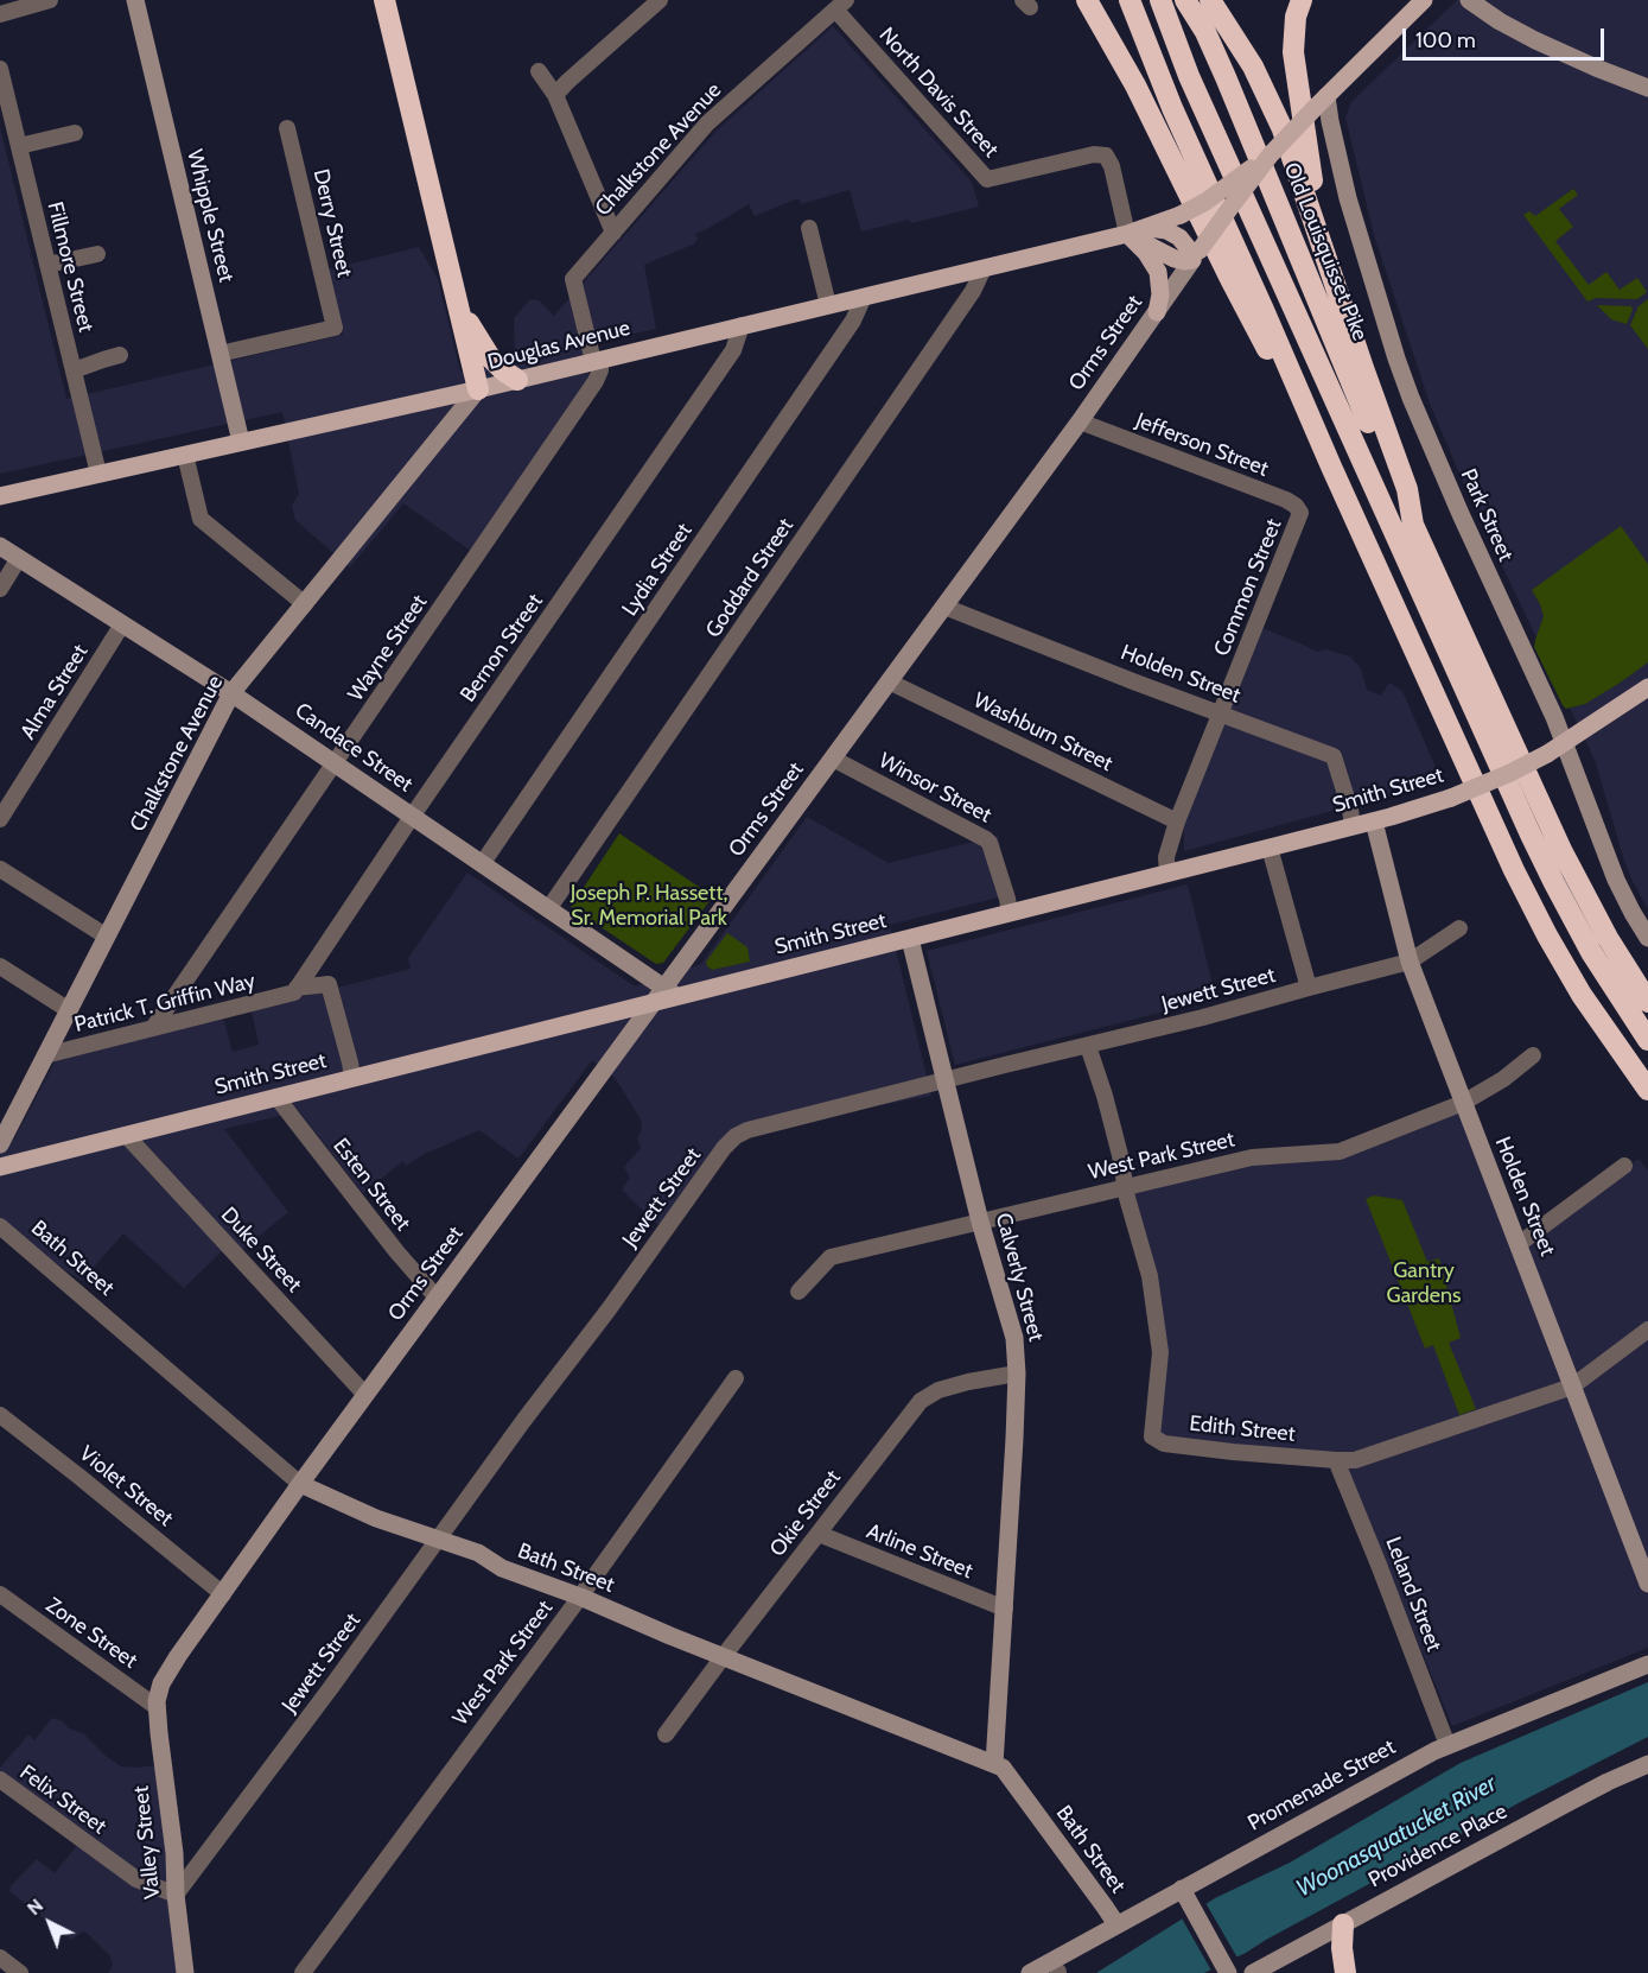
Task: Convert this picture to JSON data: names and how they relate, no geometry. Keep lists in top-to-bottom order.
{
  "streets": {
    "highway": ["Old Louisquisset Pike"],
    "main road": ["Orms Street", "Douglas Avenue", "Smith Street"],
    "street": [
      "North Davis Street",
      "Chalkstone Avenue",
      "Whipple Street",
      "Derry Street",
      "Fillmore Street",
      "Jefferson Street",
      "Park Street",
      "Lydia Street",
      "Goddard Street",
      "Common Street",
      "Wayne Street",
      "Bernon Street",
      "Holden Street",
      "Alma Street",
      "Washburn Street",
      "Candace Street",
      "Winsor Street",
      "Jewett Street",
      "Patrick T. Griffin Way",
      "West Park Street",
      "Esten Street",
      "Duke Street",
      "Bath Street",
      "Calverly Street",
      "Edith Street",
      "Violet Street",
      "Okie Street",
      "Arline Street",
      "Leland Street",
      "Zone Street",
      "Promenade Street",
      "Felix Street",
      "Valley Street",
      "Providence Place"
    ]
  },
  "crossings": [
    ["North Davis Street", "Chalkstone Avenue"],
    ["North Davis Street", "Douglas Avenue"],
    ["Chalkstone Avenue", "Douglas Avenue"],
    ["Chalkstone Avenue", "Wayne Street"],
    ["Chalkstone Avenue", "Candace Street"],
    ["Chalkstone Avenue", "Patrick T. Griffin Way"],
    ["Whipple Street", "Derry Street"],
    ["Whipple Street", "Douglas Avenue"],
    ["Fillmore Street", "Douglas Avenue"],
    ["Orms Street", "Douglas Avenue"],
    ["Orms Street", "Jefferson Street"],
    ["Orms Street", "Park Street"],
    ["Orms Street", "Holden Street"],
    ["Orms Street", "Washburn Street"],
    ["Orms Street", "Candace Street"],
    ["Orms Street", "Winsor Street"],
    ["Orms Street", "Smith Street"],
    ["Orms Street", "Esten Street"],
    ["Orms Street", "Duke Street"],
    ["Orms Street", "Bath Street"],
    ["Orms Street", "Violet Street"],
    ["Orms Street", "Zone Street"],
    ["Orms Street", "Valley Street"],
    ["Douglas Avenue", "Lydia Street"],
    ["Douglas Avenue", "Goddard Street"],
    ["Douglas Avenue", "Wayne Street"],
    ["Douglas Avenue", "Bernon Street"],
    ["Jefferson Street", "Common Street"],
    ["Park Street", "Smith Street"],
    ["Lydia Street", "Candace Street"],
    ["Goddard Street", "Candace Street"],
    ["Common Street", "Holden Street"],
    ["Common Street", "Washburn Street"],
    ["Common Street", "Smith Street"],
    ["Wayne Street", "Candace Street"],
    ["Wayne Street", "Patrick T. Griffin Way"],
    ["Bernon Street", "Candace Street"],
    ["Bernon Street", "Patrick T. Griffin Way"],
    ["Holden Street", "Smith Street"],
    ["Holden Street", "Jewett Street"],
    ["Holden Street", "West Park Street"],
    ["Holden Street", "Edith Street"],
    ["Alma Street", "Candace Street"],
    ["Candace Street", "Smith Street"],
    ["Winsor Street", "Smith Street"],
    ["Smith Street", "Patrick T. Griffin Way"],
    ["Smith Street", "Esten Street"],
    ["Smith Street", "Duke Street"],
    ["Smith Street", "Calverly Street"],
    ["Jewett Street", "Bath Street"],
    ["Jewett Street", "Calverly Street"],
    ["Jewett Street", "Felix Street"],
    ["Jewett Street", "Valley Street"],
    ["West Park Street", "Bath Street"],
    ["West Park Street", "Calverly Street"],
    ["West Park Street", "Edith Street"],
    ["Bath Street", "Calverly Street"],
    ["Bath Street", "Okie Street"],
    ["Bath Street", "Promenade Street"],
    ["Calverly Street", "Okie Street"],
    ["Calverly Street", "Arline Street"],
    ["Edith Street", "Leland Street"],
    ["Okie Street", "Arline Street"],
    ["Leland Street", "Promenade Street"],
    ["Zone Street", "Valley Street"],
    ["Felix Street", "Valley Street"]
  ],
  "water": ["Woonasquatucket River"],
  "parks": ["Joseph P. Hassett, Sr. Memorial Park", "Gantry Gardens"],
  "scale_bar": "100 m",
  "north": "top left"
}
